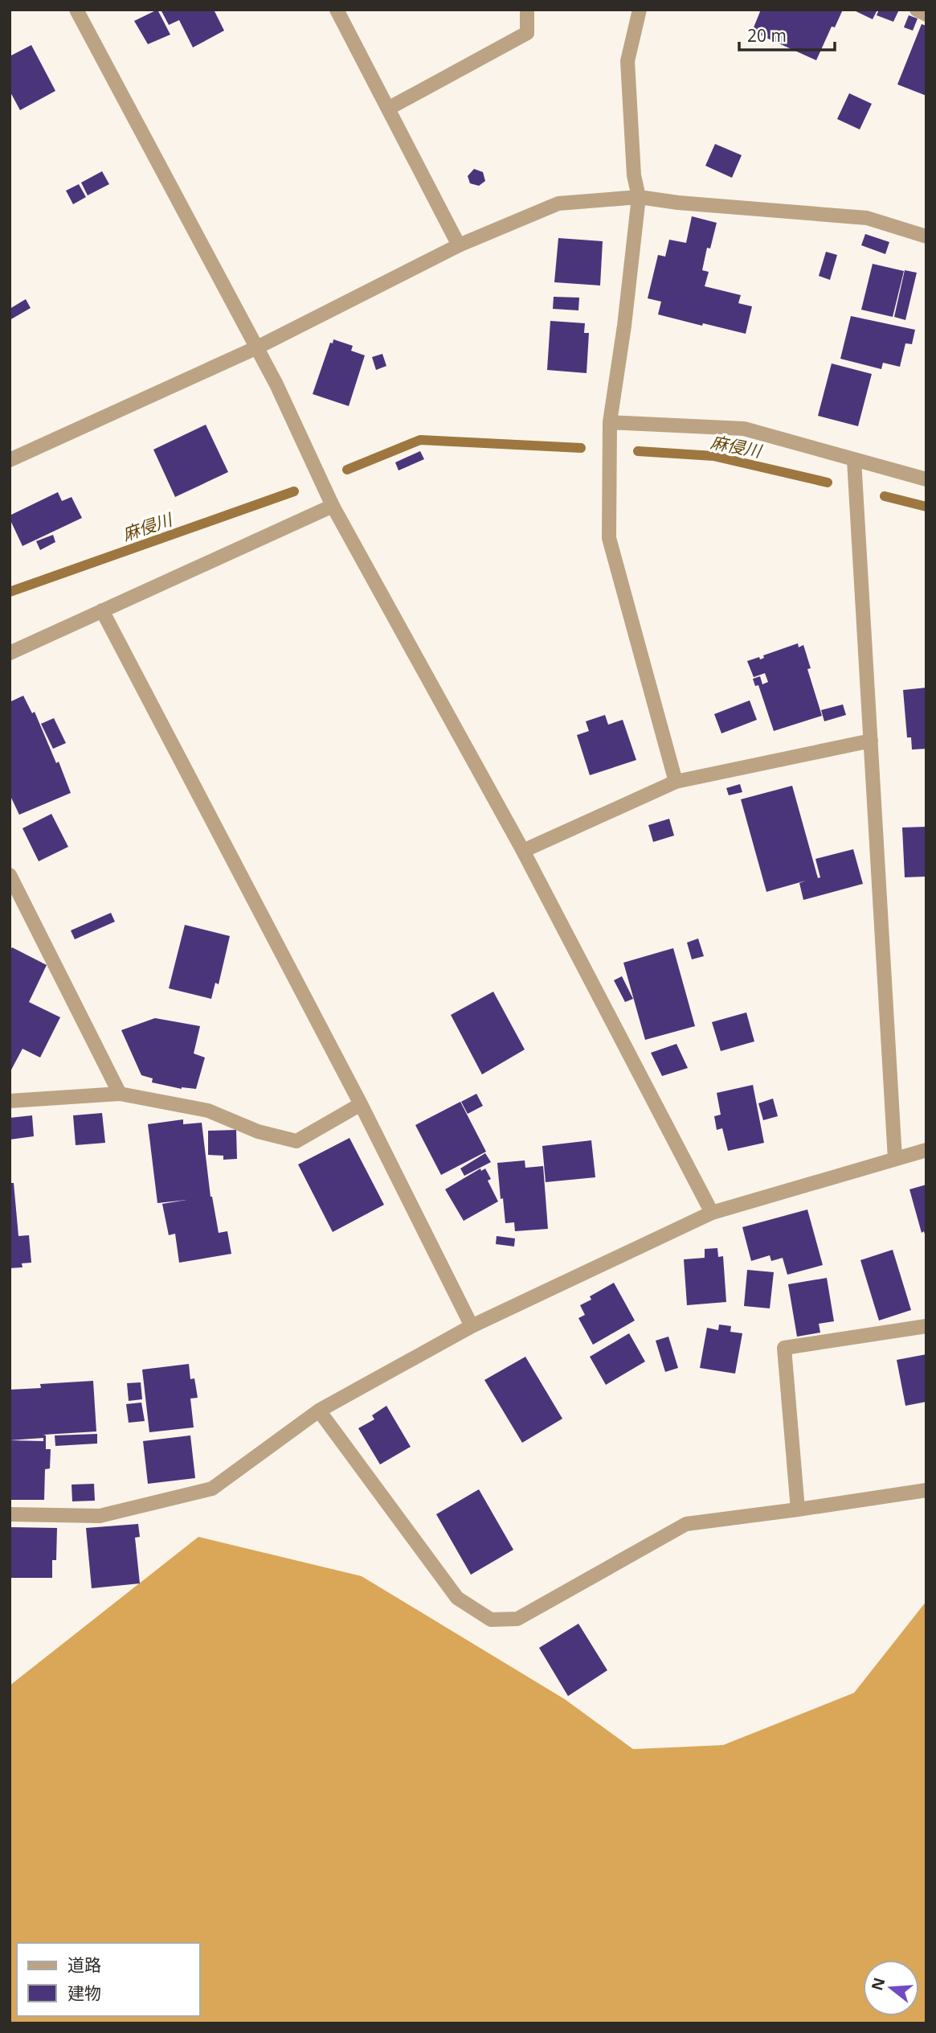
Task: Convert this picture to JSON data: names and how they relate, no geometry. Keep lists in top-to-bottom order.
{
  "water": ["麻侵川"],
  "legend": ["道路", "建物"],
  "scale_bar": "20 m",
  "north": "left"
}
